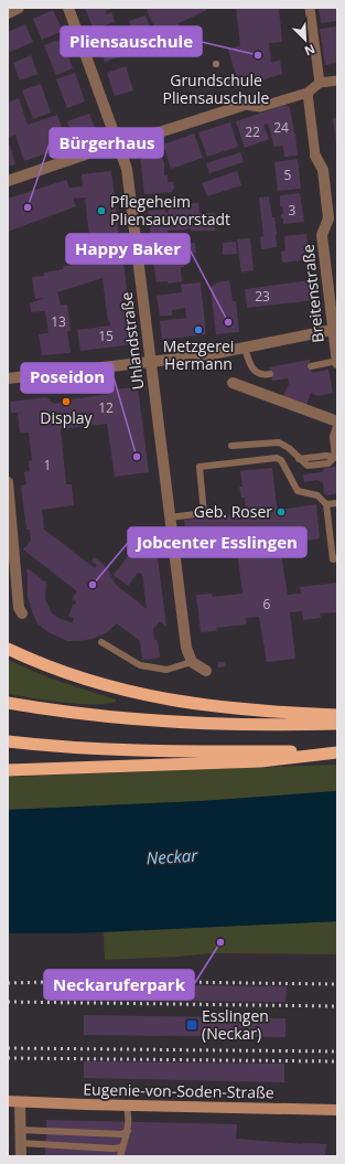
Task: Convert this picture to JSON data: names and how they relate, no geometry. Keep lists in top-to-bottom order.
{
  "streets": {
    "main road": ["Eugenie-von-Soden-Straße"],
    "street": ["Breitenstraße", "Uhlandstraße"]
  },
  "water": ["Neckar"],
  "places": {
    "other": [
      "Pliensauschule",
      "Grundschule Pliensauschule",
      "Bürgerhaus",
      "Pflegeheim Pliensauvorstadt",
      "Happy Baker",
      "Metzgerei Hermann",
      "Display",
      "Poseidon",
      "Geb. Roser",
      "Jobcenter Esslingen",
      "Neckaruferpark"
    ],
    "transit": ["Esslingen (Neckar)"]
  },
  "house_numbers": [
    "24",
    "22",
    "5",
    "3",
    "23",
    "13",
    "15",
    "12",
    "1",
    "6"
  ],
  "north": "bottom right"
}
